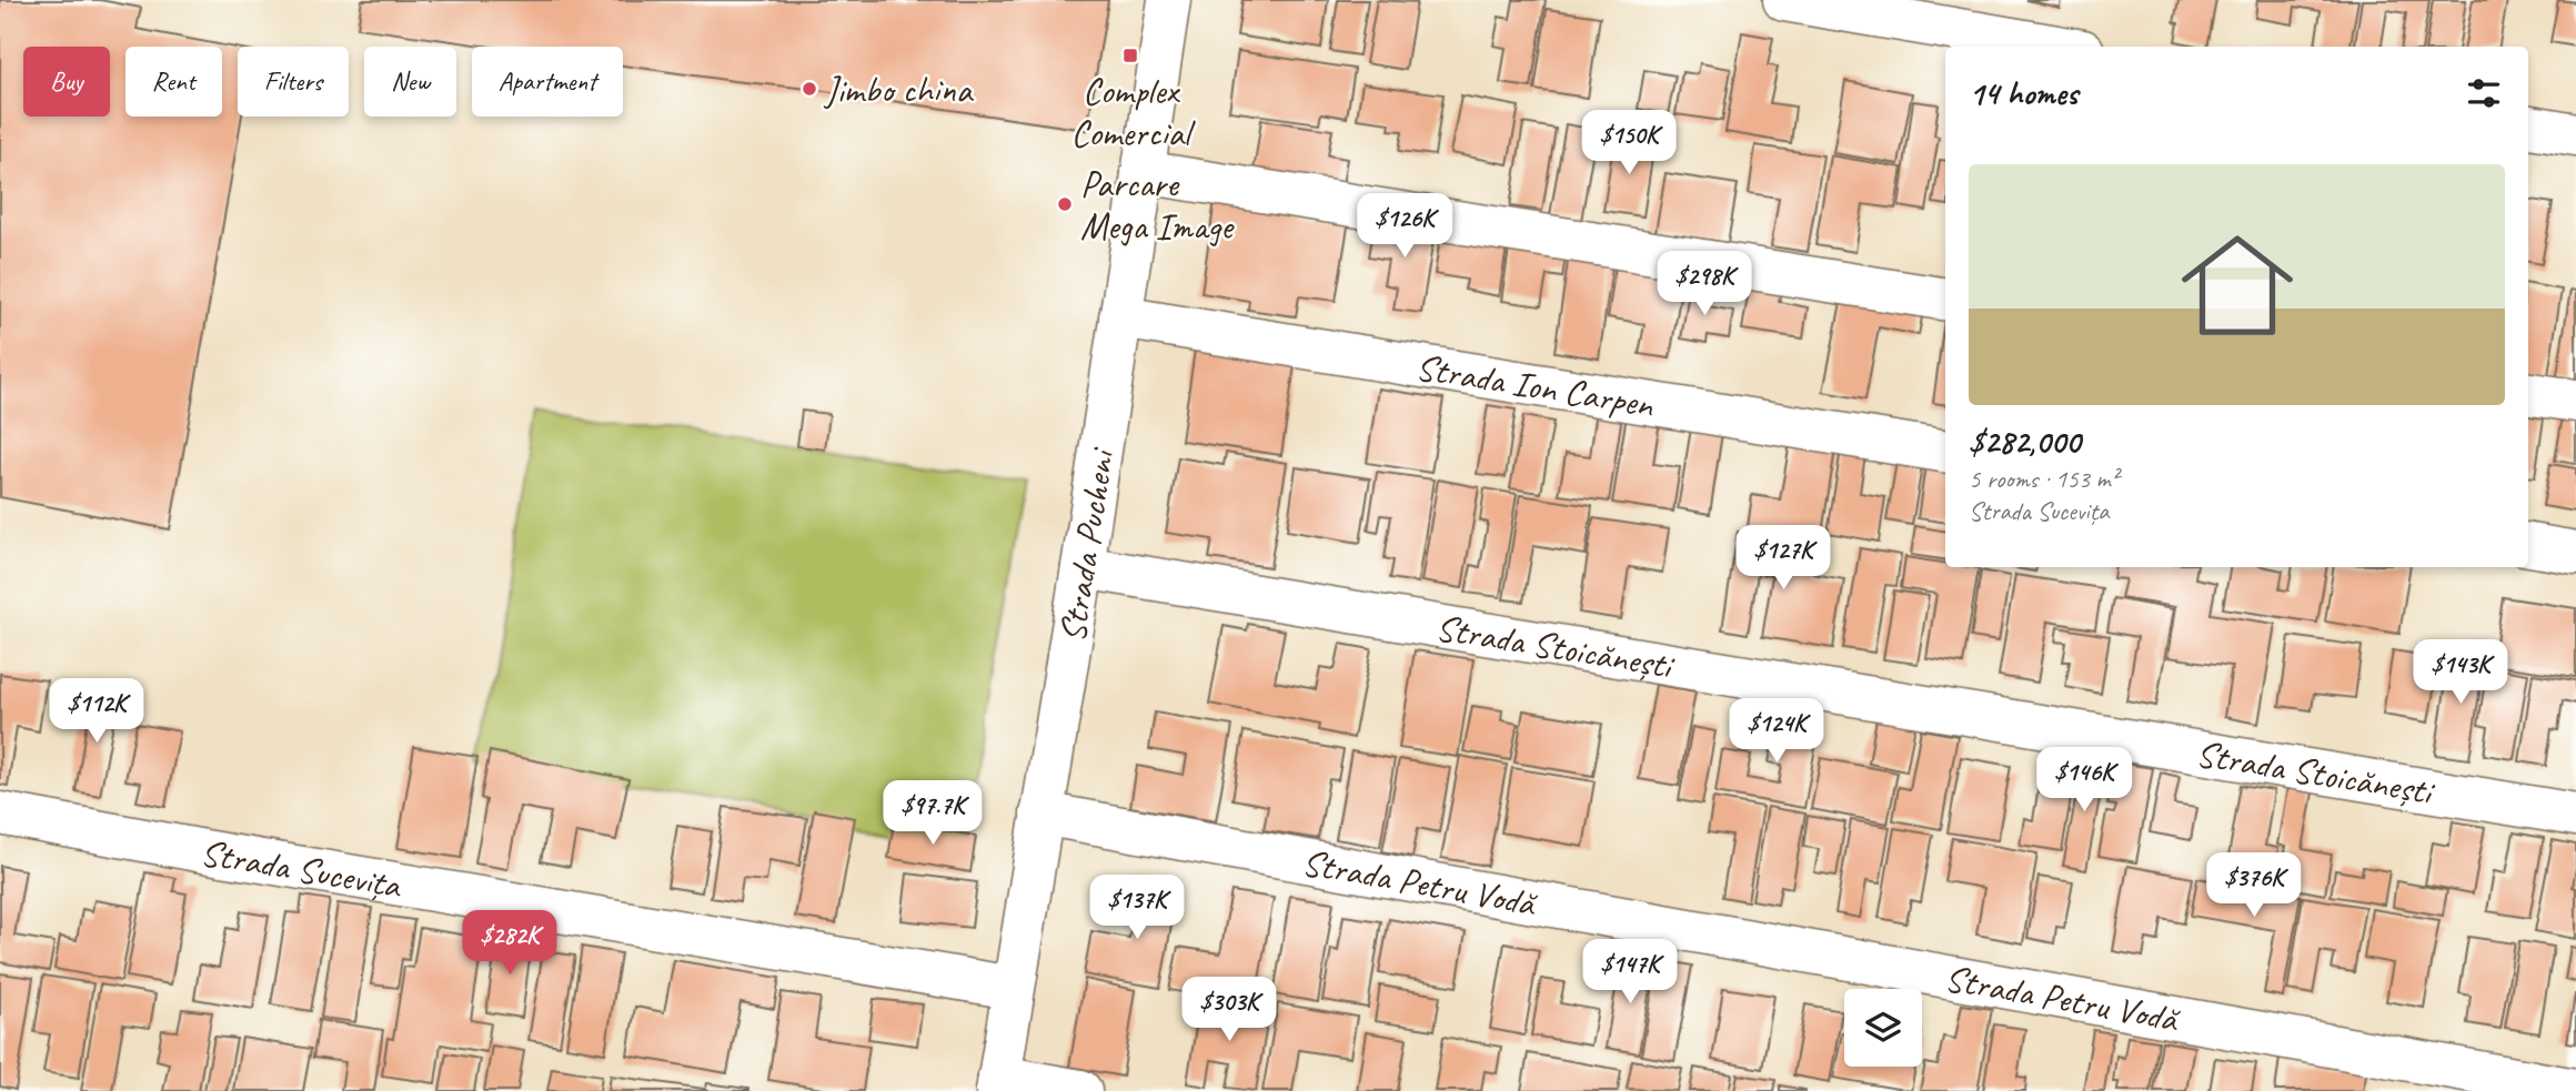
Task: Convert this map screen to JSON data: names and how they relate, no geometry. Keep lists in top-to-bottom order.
{
  "streets": {
    "street": [
      "Strada Ion Carpen",
      "Strada Pucheni",
      "Strada Stoicănești",
      "Strada Sucevița",
      "Strada Petru Vodă"
    ]
  },
  "crossings": [
    ["Strada Ion Carpen", "Strada Pucheni"],
    ["Strada Pucheni", "Strada Stoicănești"],
    ["Strada Pucheni", "Strada Sucevița"],
    ["Strada Pucheni", "Strada Petru Vodă"]
  ],
  "places": {
    "transit": ["Complex Comercial"],
    "other": ["Jimbo china", "Parcare Mega Image"]
  },
  "page": {
    "chip": [
      "Buy",
      "Rent",
      "Filters",
      "New",
      "Apartment"
    ],
    "heading": "14 homes",
    "price": [
      "$150K",
      "$126K",
      "$298K",
      "$127K",
      "$143K",
      "$112K",
      "$124K",
      "$146K",
      "$97.7K",
      "$376K",
      "$137K",
      "$282K",
      "$147K",
      "$303K"
    ],
    "list": [
      {
        "name": "$282,000",
        "note": "5 rooms · 153 m² · Strada Sucevița"
      }
    ]
  }
}
